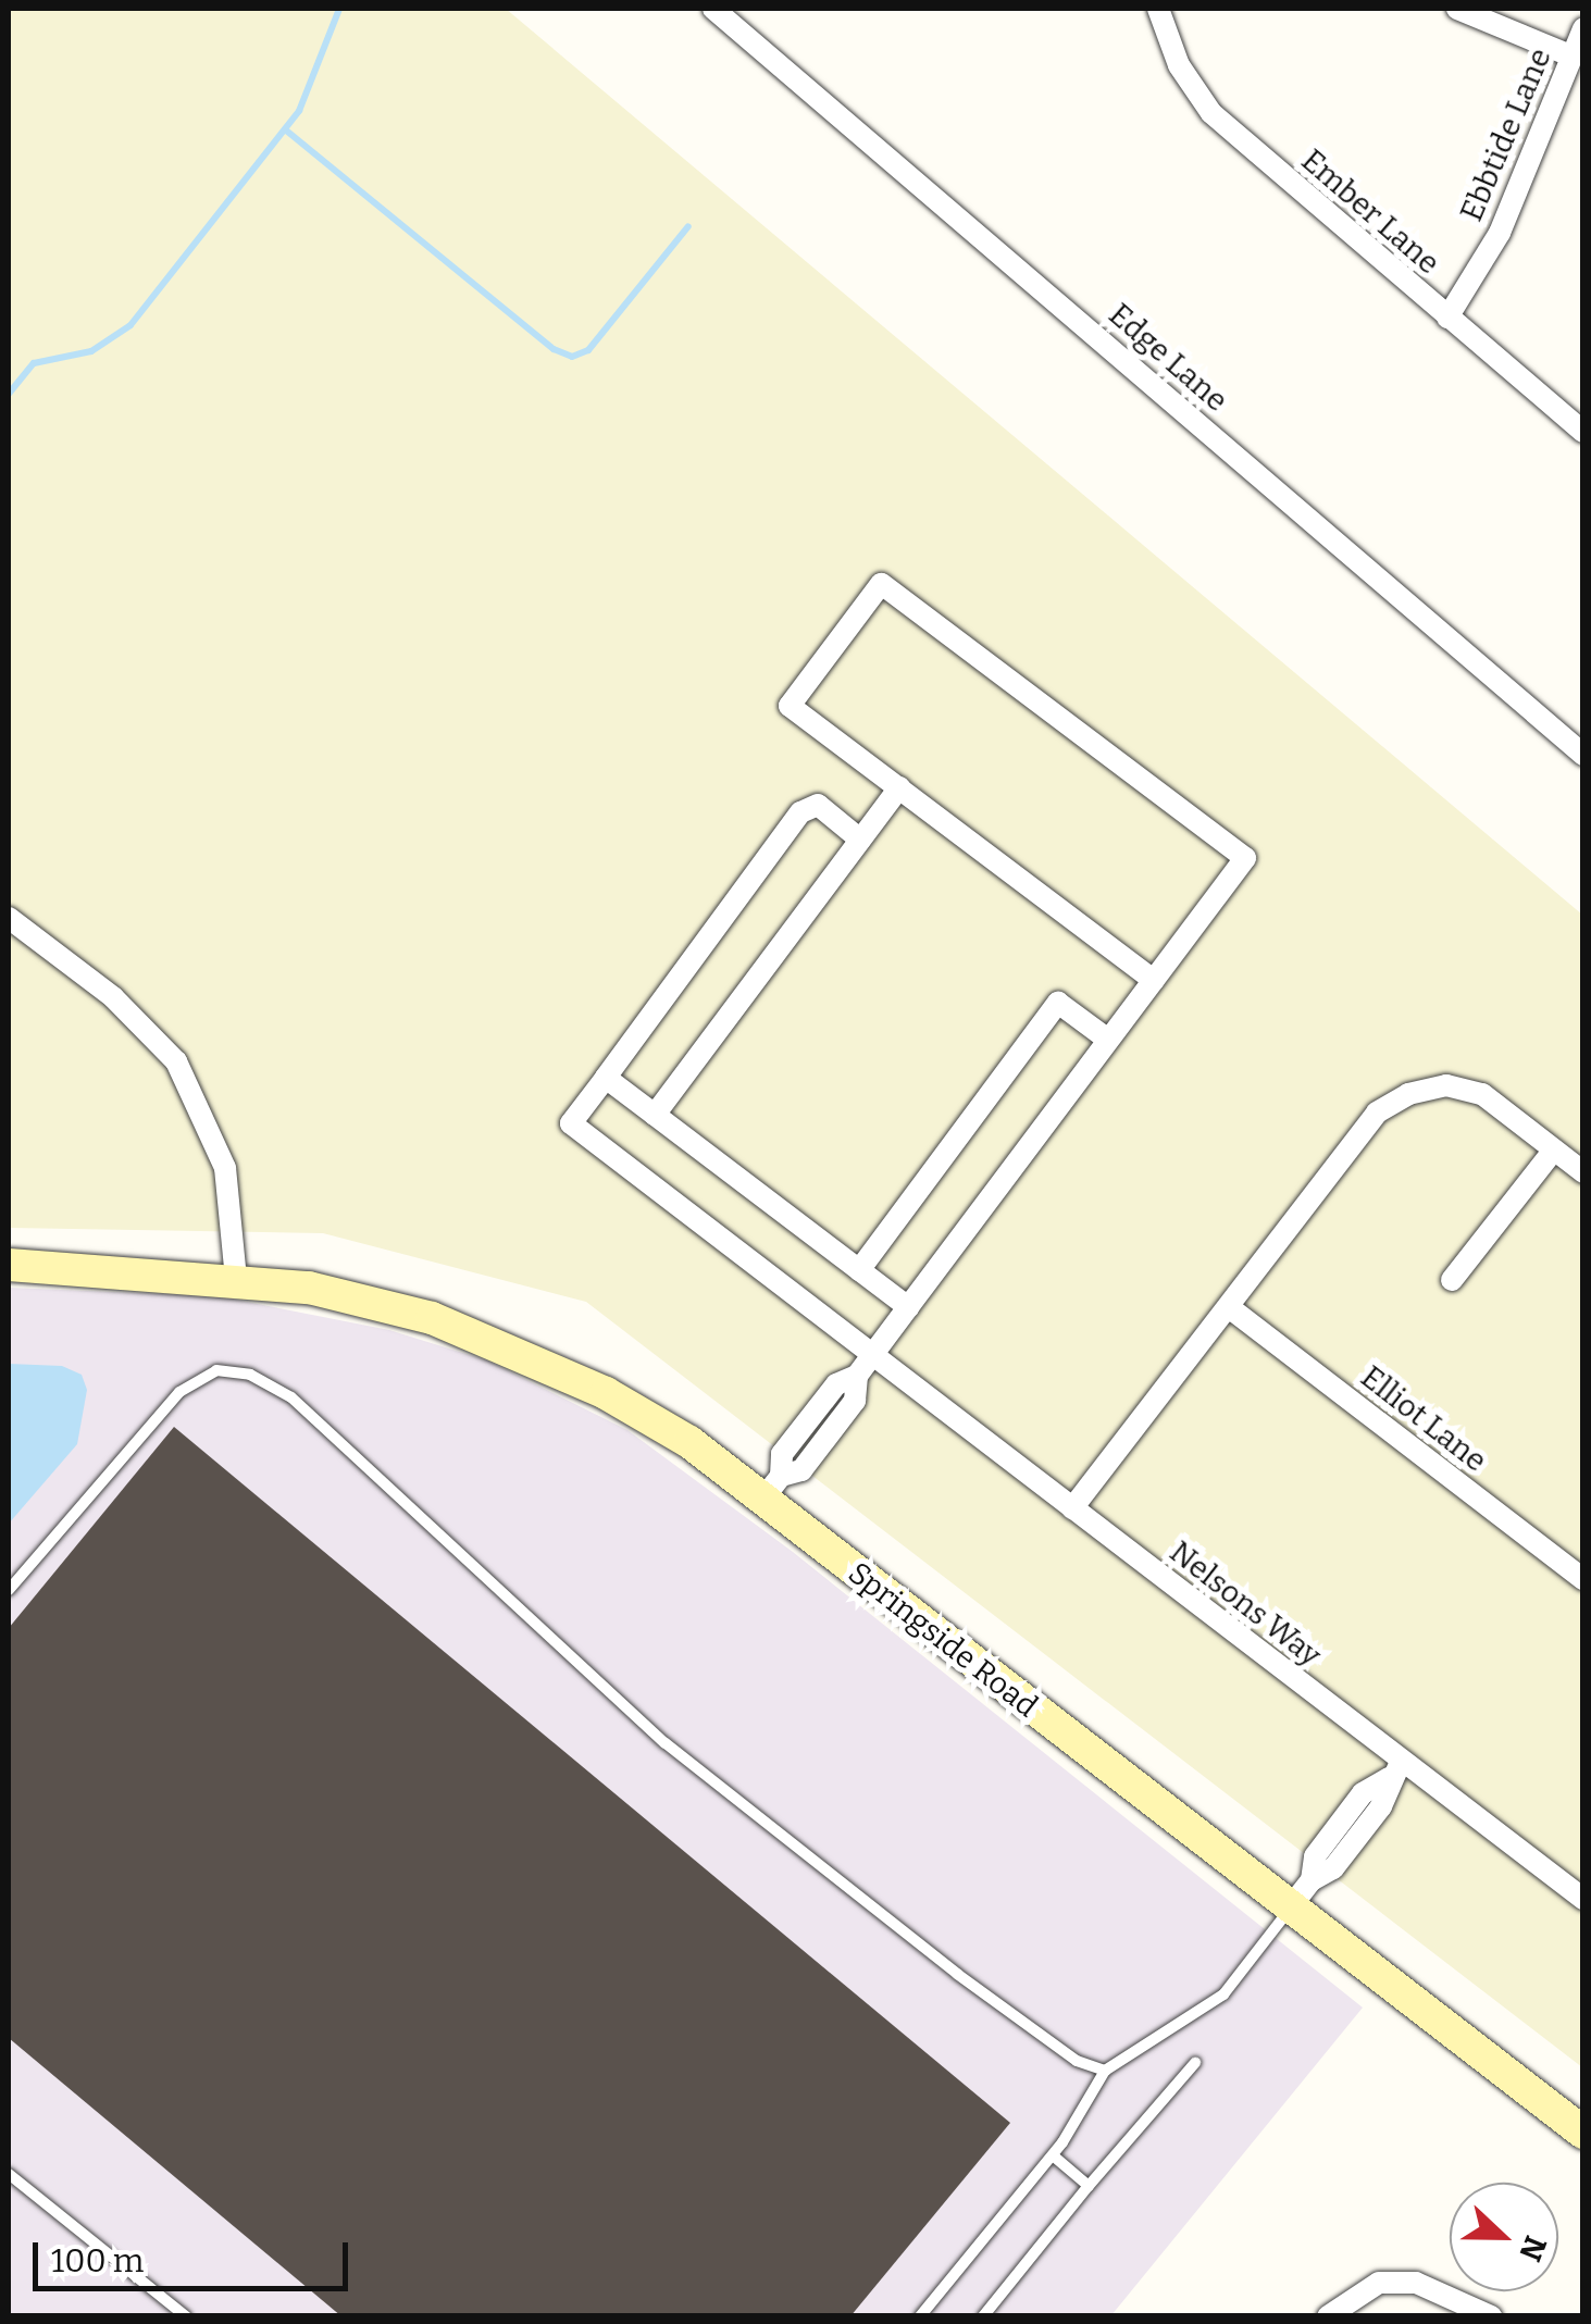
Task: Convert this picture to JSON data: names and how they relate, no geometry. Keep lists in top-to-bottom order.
{
  "streets": {
    "main road": ["Springside Road"],
    "street": [
      "Ebbtide Lane",
      "Ember Lane",
      "Edge Lane",
      "Elliot Lane",
      "Nelsons Way"
    ]
  },
  "crossings": [
    ["Ebbtide Lane", "Ember Lane"]
  ],
  "scale_bar": "100 m",
  "north": "right"
}
